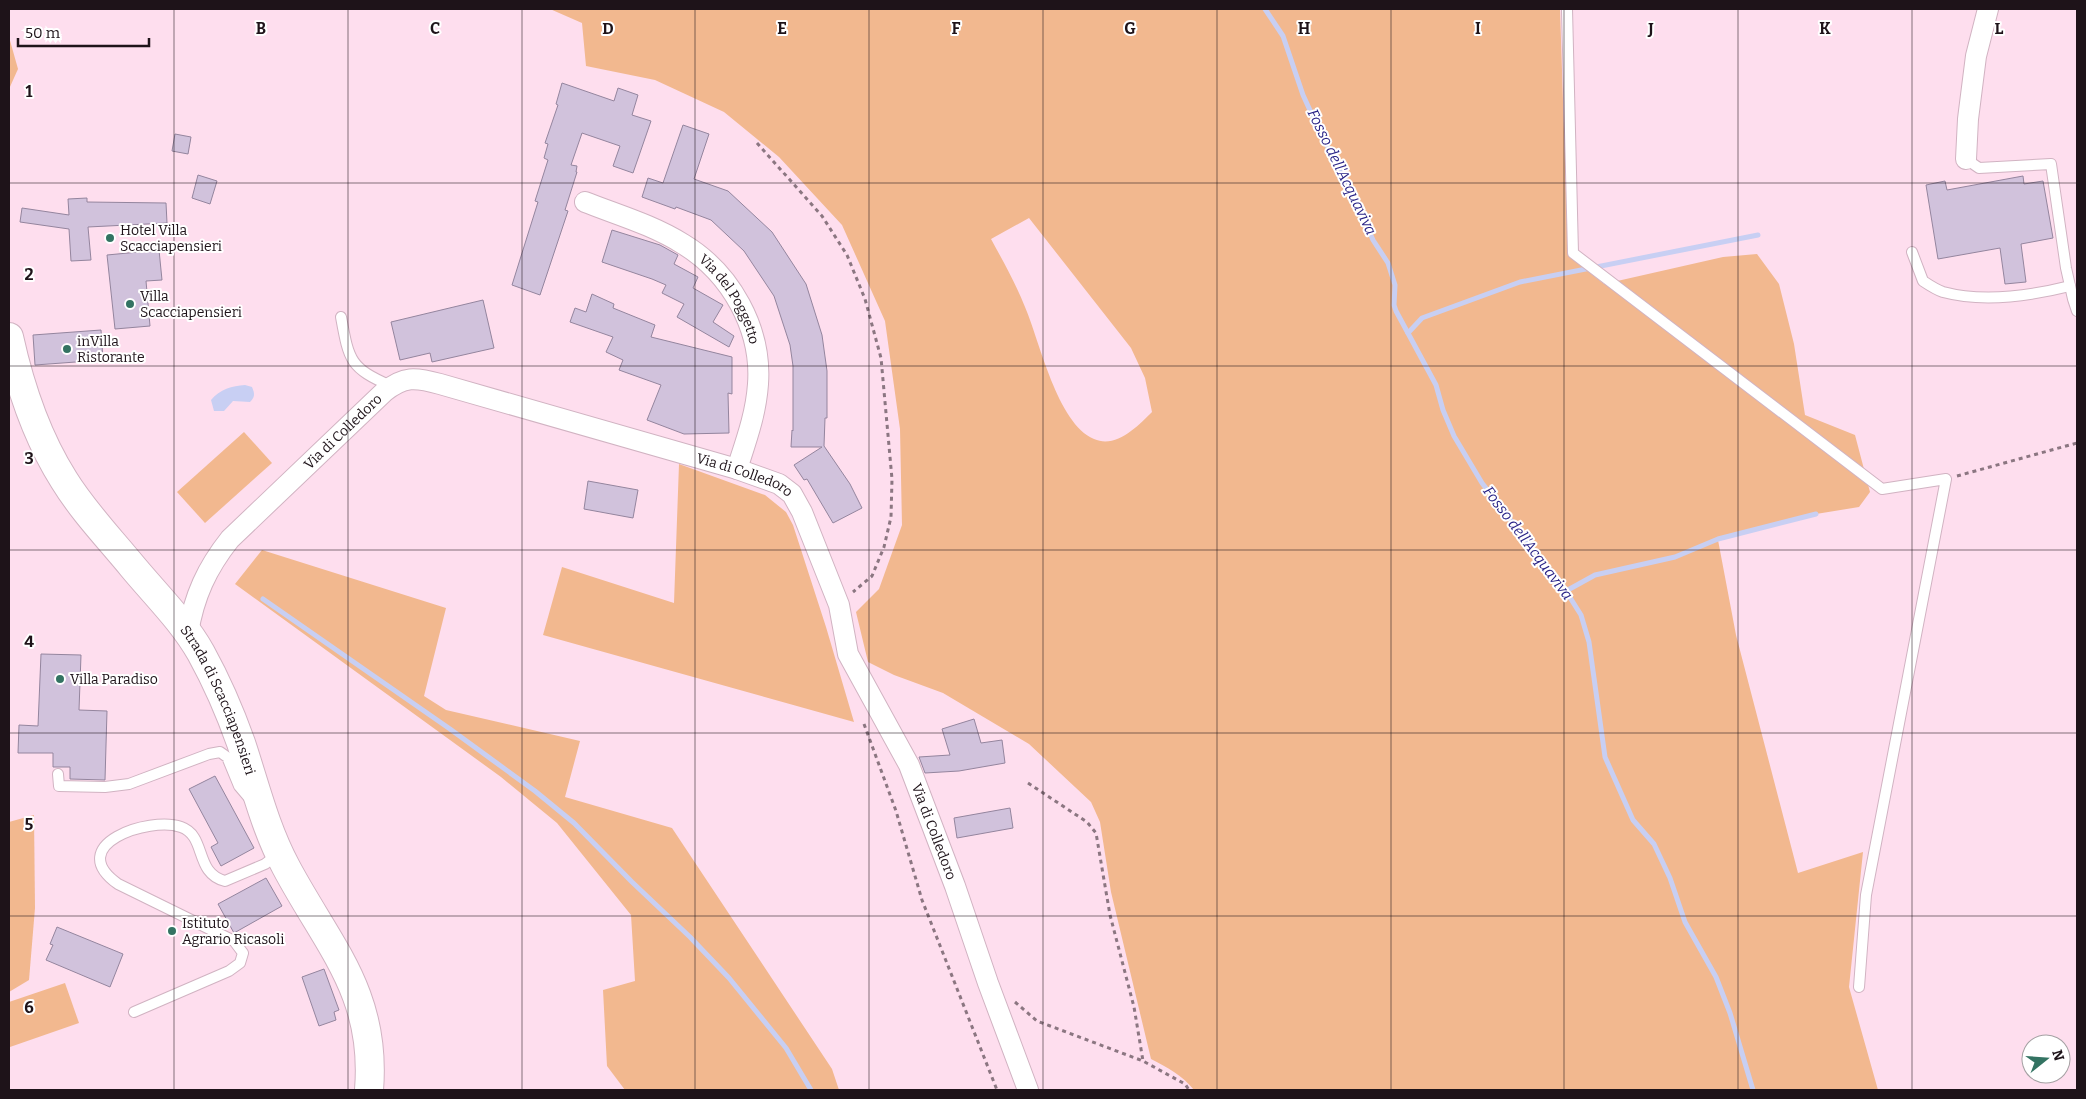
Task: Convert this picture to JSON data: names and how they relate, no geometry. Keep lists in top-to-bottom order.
{
  "streets": {
    "street": ["Via del Poggetto", "Via di Colledoro", "Strada di Scacciapensieri"]
  },
  "crossings": [
    ["Via del Poggetto", "Via di Colledoro"],
    ["Via di Colledoro", "Strada di Scacciapensieri"]
  ],
  "water": ["Fosso dell'Acquaviva"],
  "places": [
    "Hotel Villa Scacciapensieri",
    "Villa Scacciapensieri",
    "inVilla Ristorante",
    "Villa Paradiso",
    "Istituto Agrario Ricasoli"
  ],
  "scale_bar": "50 m",
  "north": "right",
  "grid": {
    "columns": [
      "B",
      "C",
      "D",
      "E",
      "F",
      "G",
      "H",
      "I",
      "J",
      "K",
      "L"
    ],
    "rows": [
      "1",
      "2",
      "3",
      "4",
      "5",
      "6"
    ]
  }
}
